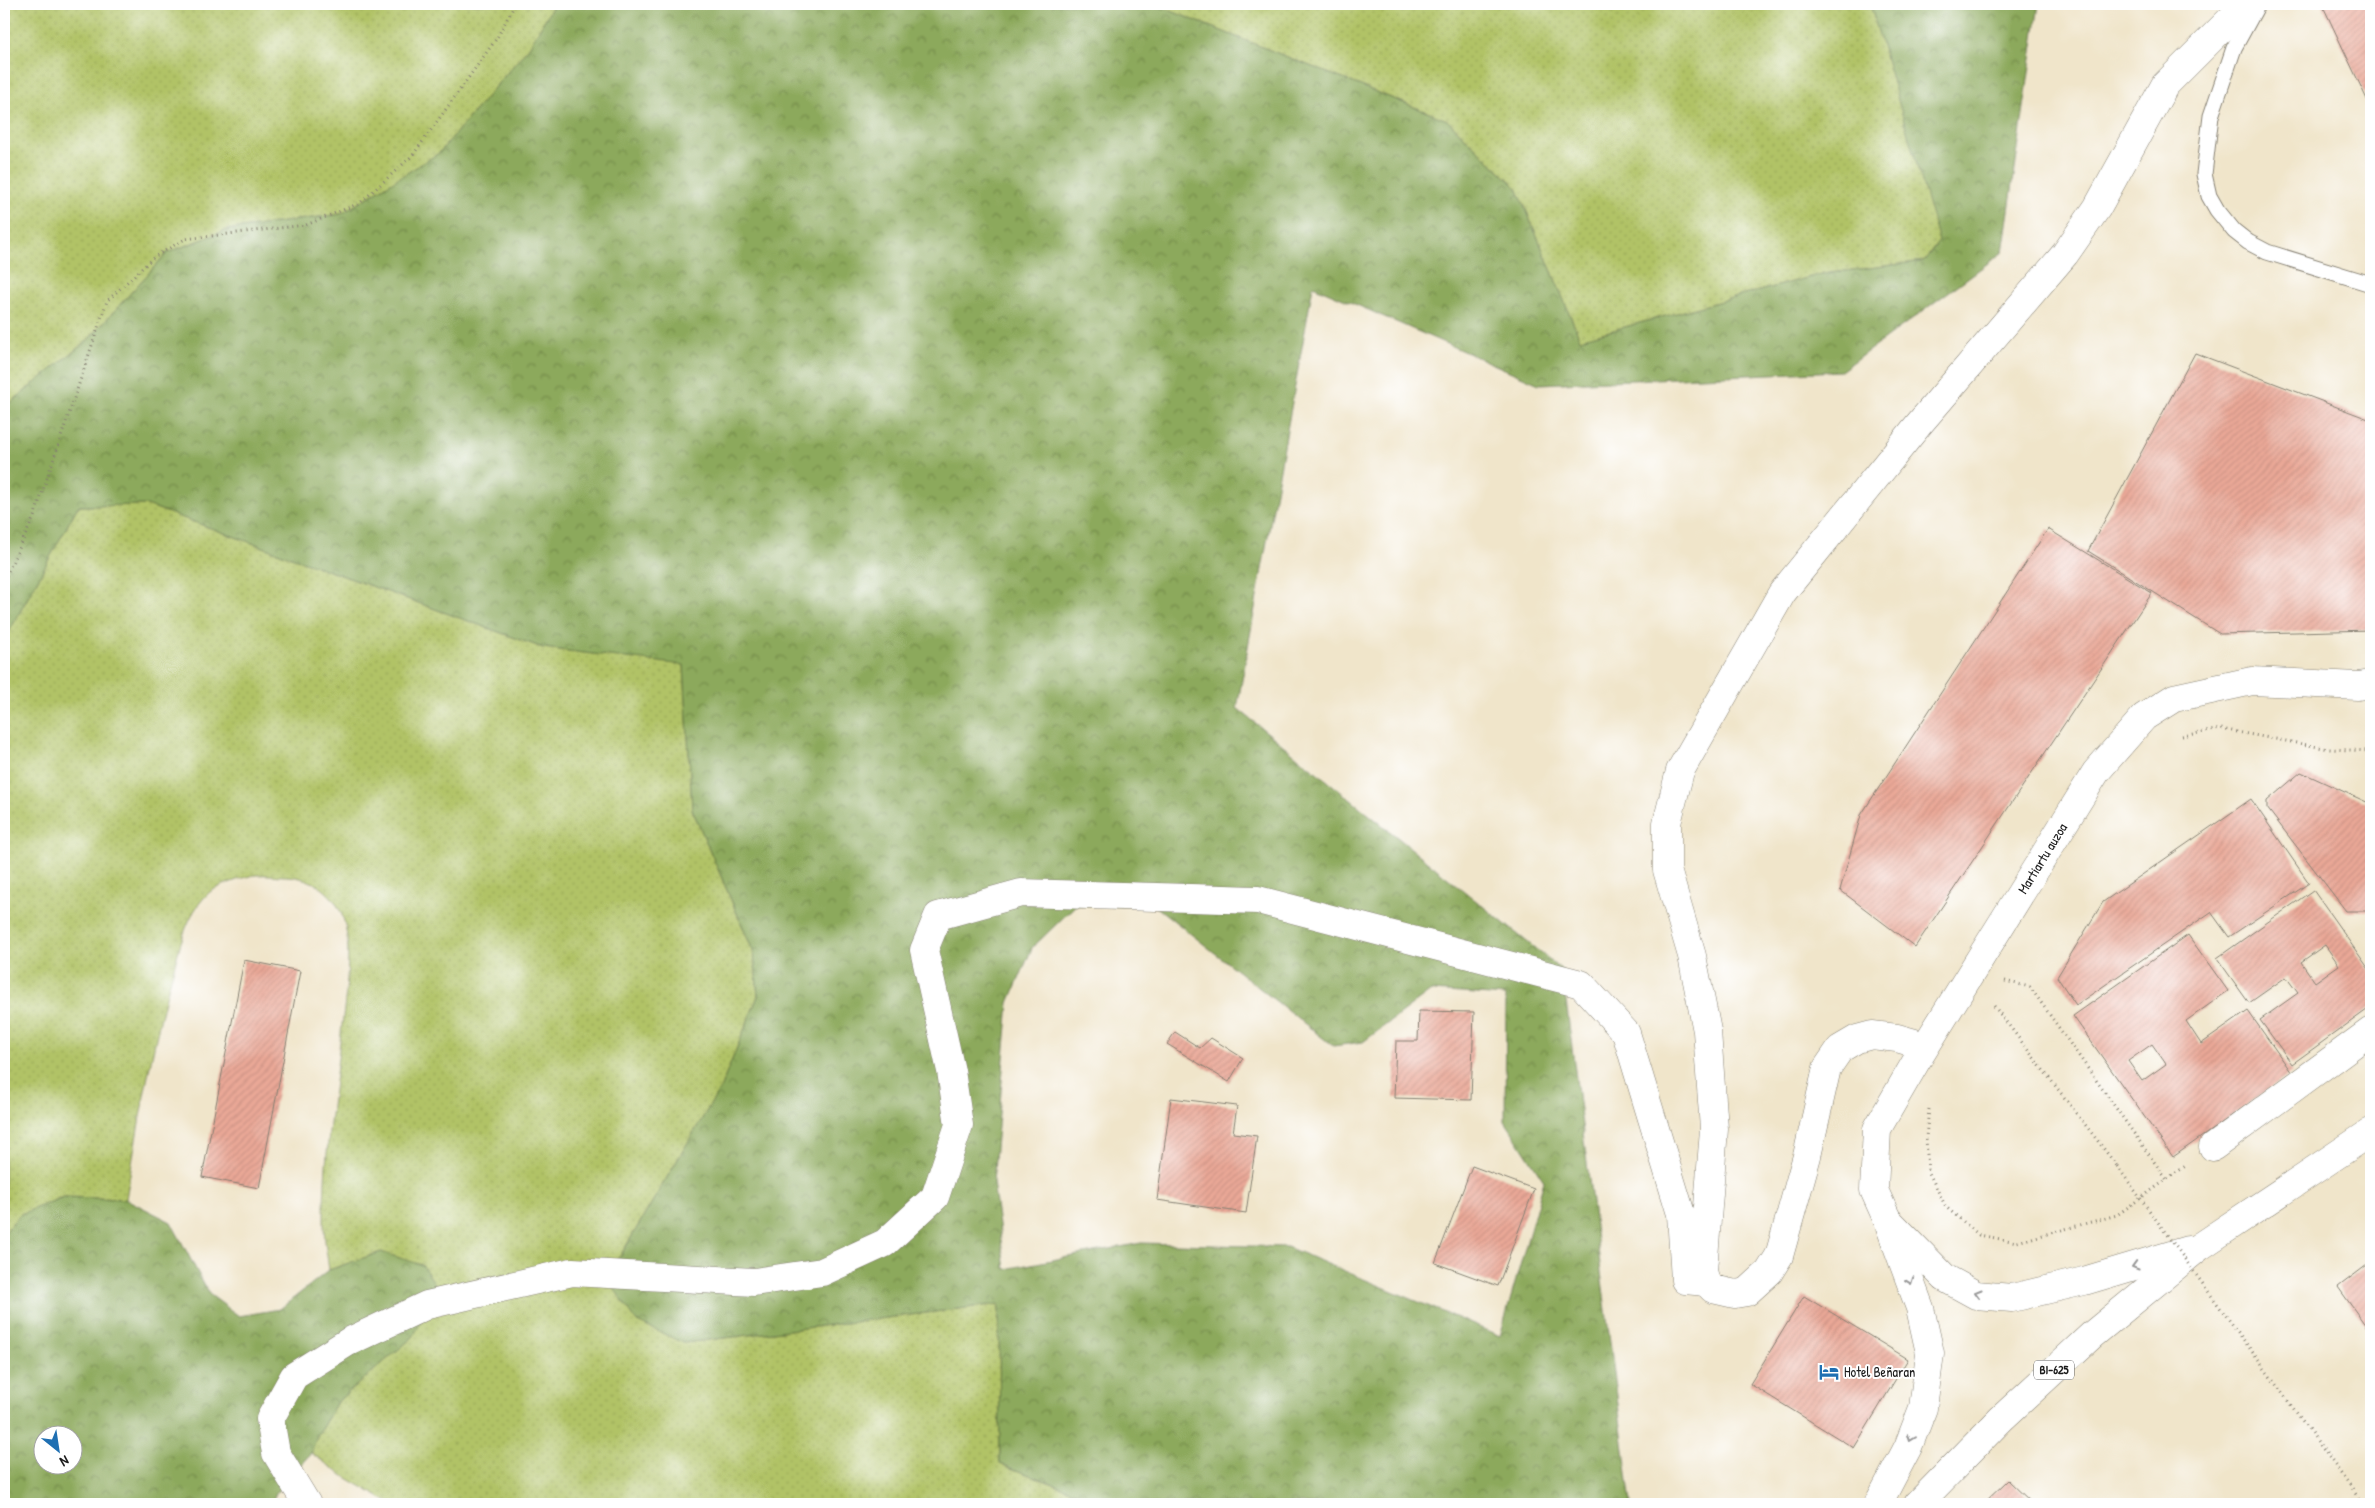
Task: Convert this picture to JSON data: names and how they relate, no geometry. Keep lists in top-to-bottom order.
{
  "streets": {
    "street": ["Martiartu auzoa", "BI-625"]
  },
  "places": {
    "hotel": ["Hotel Beñaran"]
  },
  "north": "bottom right"
}
